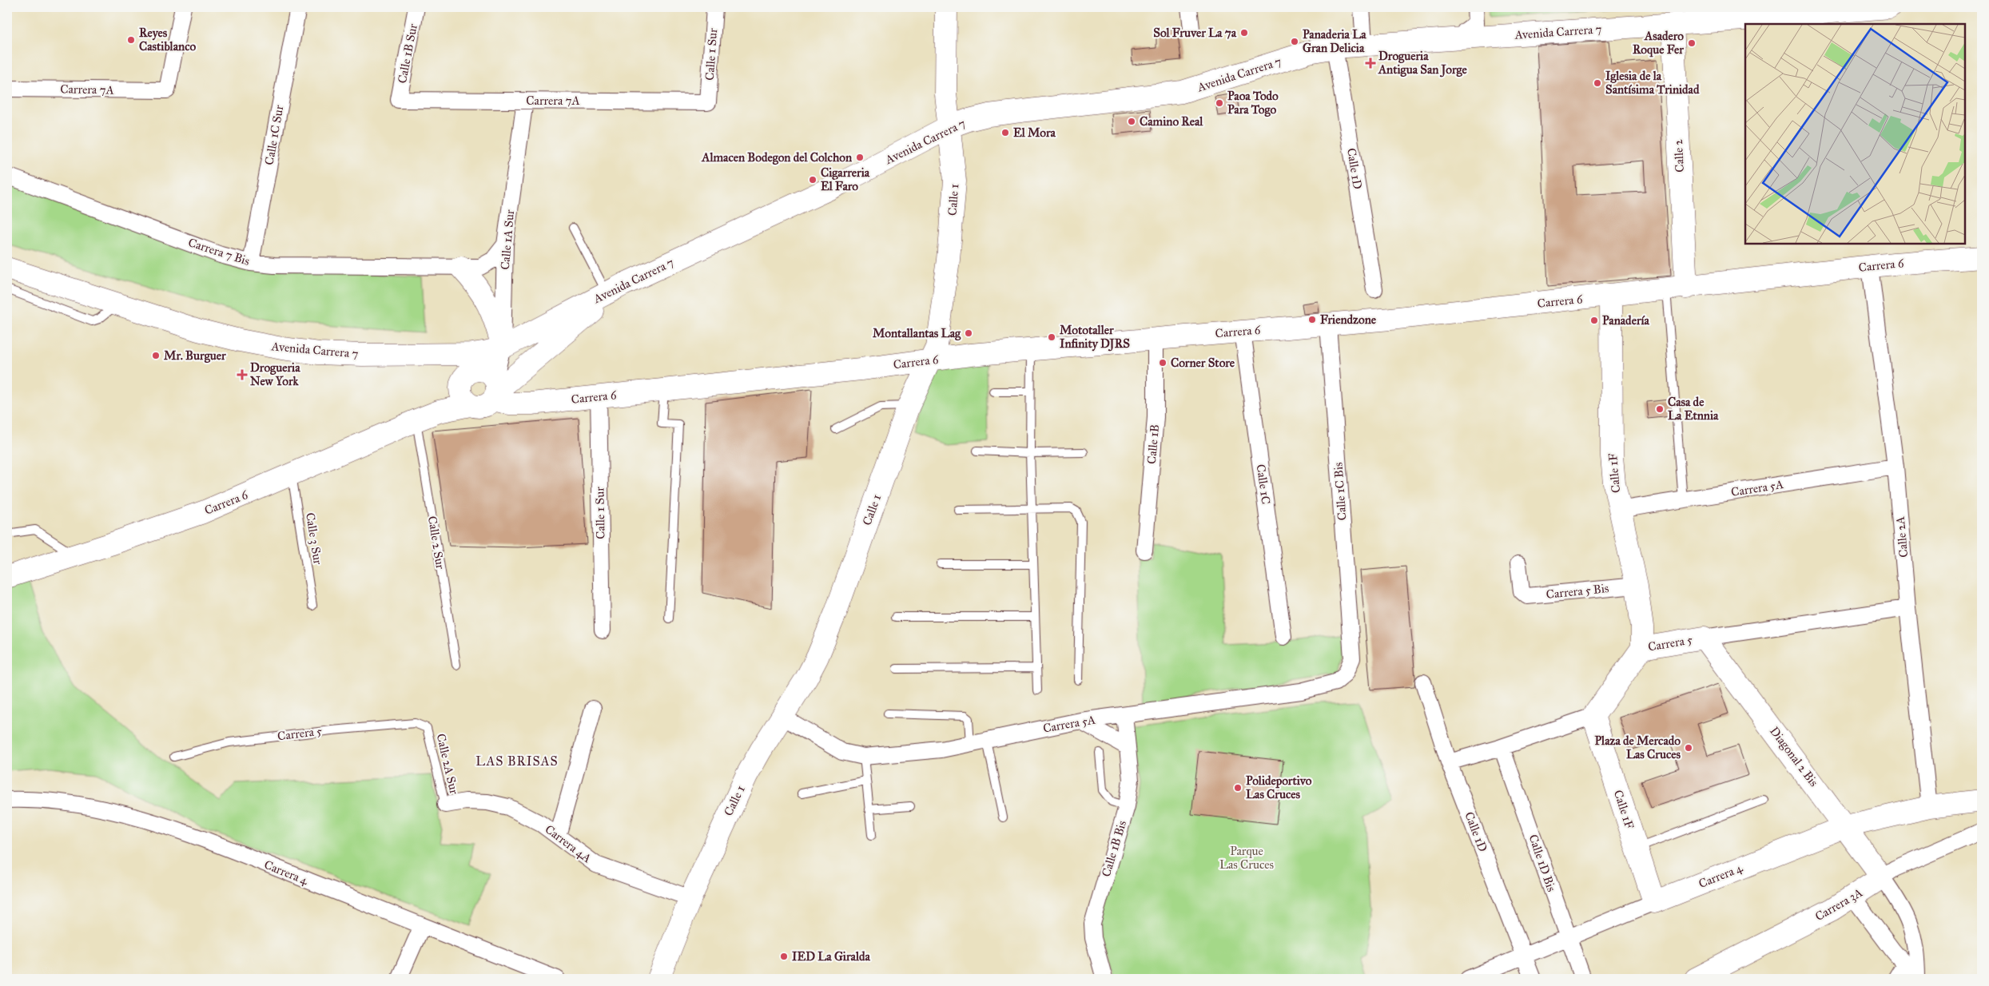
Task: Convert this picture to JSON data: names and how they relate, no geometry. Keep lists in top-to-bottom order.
{
  "streets": {
    "street": [
      "Avenida Carrera 7",
      "Calle 1B Sur",
      "Calle 1 Sur",
      "Carrera 7A",
      "Calle 1C Sur",
      "Calle 2",
      "Calle 1D",
      "Calle 1",
      "Calle 1A Sur",
      "Carrera 7 Bis",
      "Carrera 6",
      "Calle 1B",
      "Calle 1F",
      "Calle 1C",
      "Carrera 5A",
      "Calle 1C Bis",
      "Calle 2A",
      "Carrera 5 Bis",
      "Carrera 5",
      "Diagonal 2 Bis",
      "Carrera 4A",
      "Calle 1B Bis",
      "Calle 1D Bis",
      "Carrera 4",
      "Carrera 3A"
    ],
    "lane": ["Calle 3 Sur", "Calle 2 Sur", "Calle 2A Sur"]
  },
  "crossings": [
    ["Avenida Carrera 7", "Calle 2"],
    ["Avenida Carrera 7", "Calle 1D"],
    ["Avenida Carrera 7", "Calle 1"],
    ["Avenida Carrera 7", "Calle 1A Sur"],
    ["Calle 1B Sur", "Carrera 7A"],
    ["Calle 1 Sur", "Carrera 7A"],
    ["Calle 1 Sur", "Carrera 6"],
    ["Carrera 7A", "Calle 1A Sur"],
    ["Calle 1C Sur", "Carrera 7 Bis"],
    ["Calle 2", "Carrera 6"],
    ["Calle 2", "Carrera 5A"],
    ["Calle 1D", "Carrera 4"],
    ["Calle 1", "Carrera 6"],
    ["Calle 1", "Carrera 5A"],
    ["Calle 1", "Carrera 4A"],
    ["Calle 1A Sur", "Carrera 7 Bis"],
    ["Calle 1A Sur", "Carrera 6"],
    ["Carrera 6", "Calle 1B"],
    ["Carrera 6", "Calle 1F"],
    ["Carrera 6", "Calle 1C"],
    ["Carrera 6", "Calle 1C Bis"],
    ["Carrera 6", "Calle 2A"],
    ["Carrera 6", "Calle 3 Sur"],
    ["Carrera 6", "Calle 2 Sur"],
    ["Calle 1F", "Carrera 5A"],
    ["Calle 1F", "Carrera 5 Bis"],
    ["Calle 1F", "Carrera 5"],
    ["Calle 1F", "Carrera 4"],
    ["Carrera 5A", "Calle 1C Bis"],
    ["Carrera 5A", "Calle 2A"],
    ["Carrera 5A", "Calle 1B Bis"],
    ["Calle 2A", "Carrera 5"],
    ["Calle 2A", "Carrera 4"],
    ["Carrera 5", "Diagonal 2 Bis"],
    ["Carrera 5", "Calle 2A Sur"],
    ["Diagonal 2 Bis", "Carrera 4"],
    ["Diagonal 2 Bis", "Carrera 3A"],
    ["Calle 2A Sur", "Carrera 4A"],
    ["Calle 1D Bis", "Carrera 4"]
  ],
  "districts": ["LAS BRISAS"],
  "parks": ["Parque Las Cruces"],
  "places": {
    "other": [
      "Sol Fruver La 7a",
      "Reyes Castiblanco",
      "Panaderia La Gran Delicia",
      "Asadero Roque Fer",
      "Iglesia de la Santísima Trinidad",
      "Paoa Todo Para Togo",
      "Camino Real",
      "El Mora",
      "Almacen Bodegon del Colchon",
      "Cigarreria El Faro",
      "Friendzone",
      "Panadería",
      "Montallantas Lag",
      "Mototaller Infinity DJRS",
      "Mr. Burguer",
      "Corner Store",
      "Casa de La Etnnia",
      "Plaza de Mercado Las Cruces",
      "Polideportivo Las Cruces",
      "IED La Giralda"
    ],
    "health": ["Drogueria Antigua San Jorge", "Drogueria New York"]
  }
}
